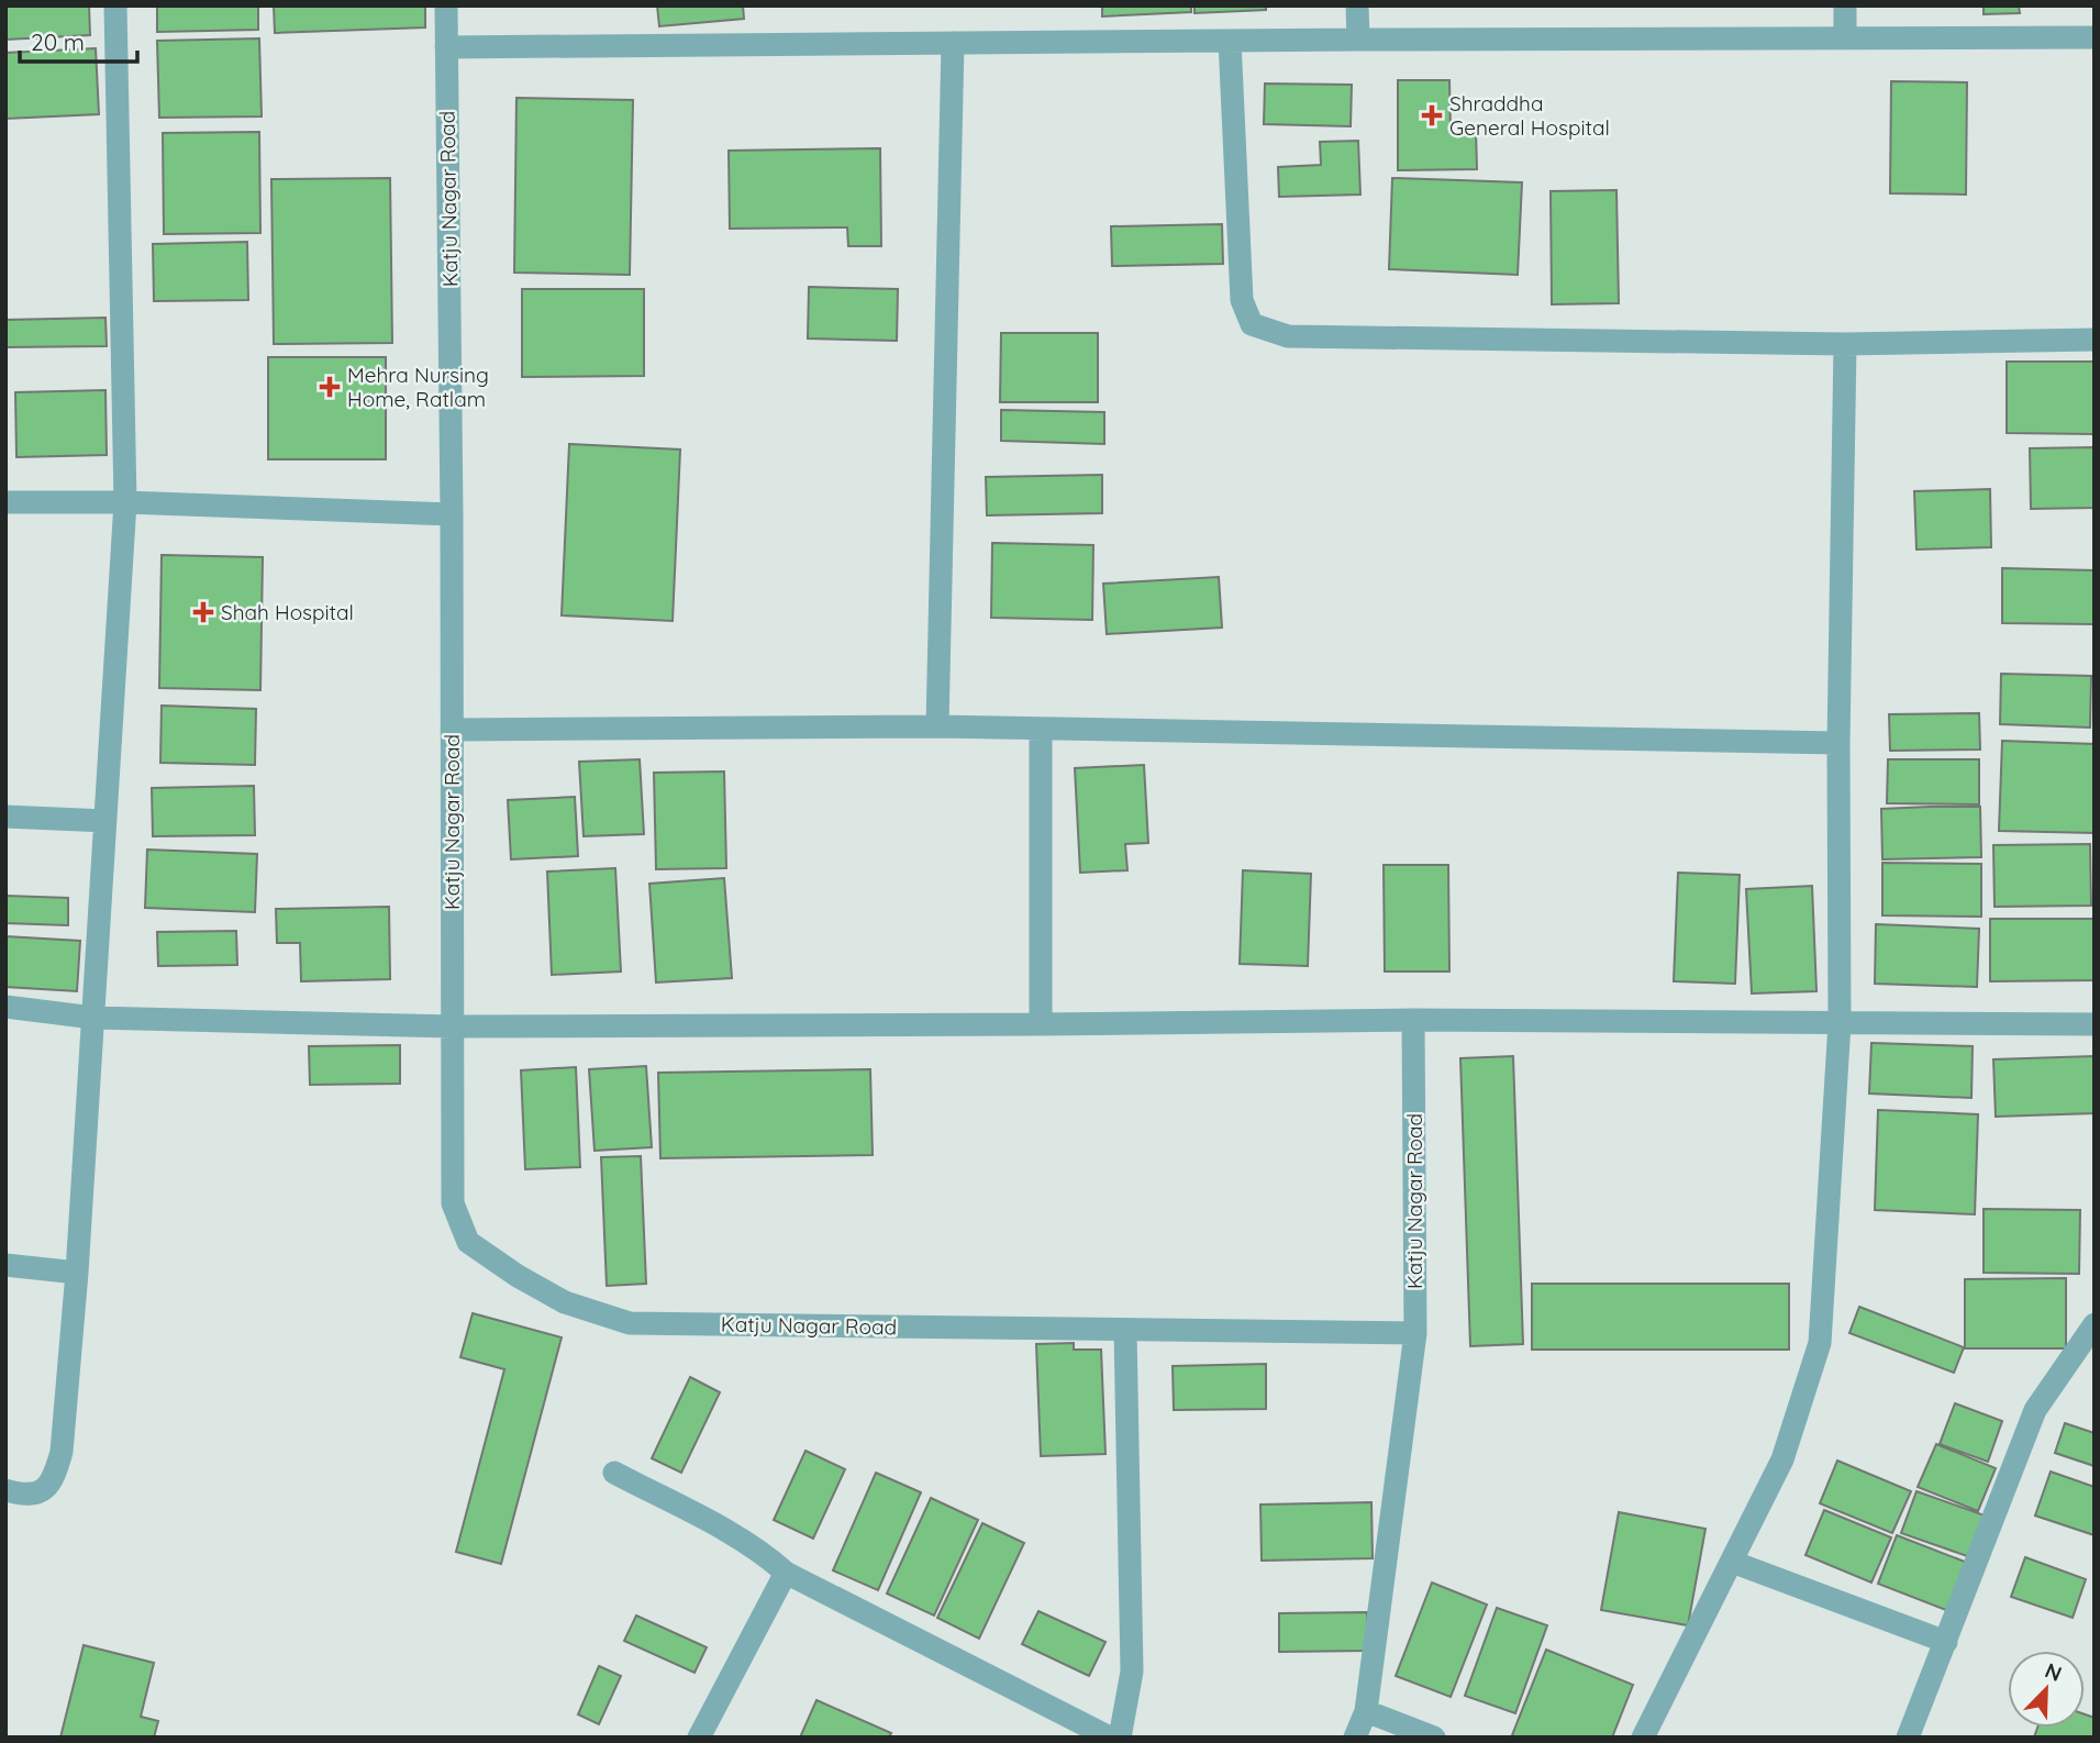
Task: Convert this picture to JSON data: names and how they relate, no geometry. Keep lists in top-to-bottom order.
{
  "streets": {
    "street": ["Katju Nagar Road"]
  },
  "places": {
    "health": ["Shraddha General Hospital", "Mehra Nursing Home, Ratlam", "Shah Hospital"]
  },
  "scale_bar": "20 m",
  "north": "top right"
}
